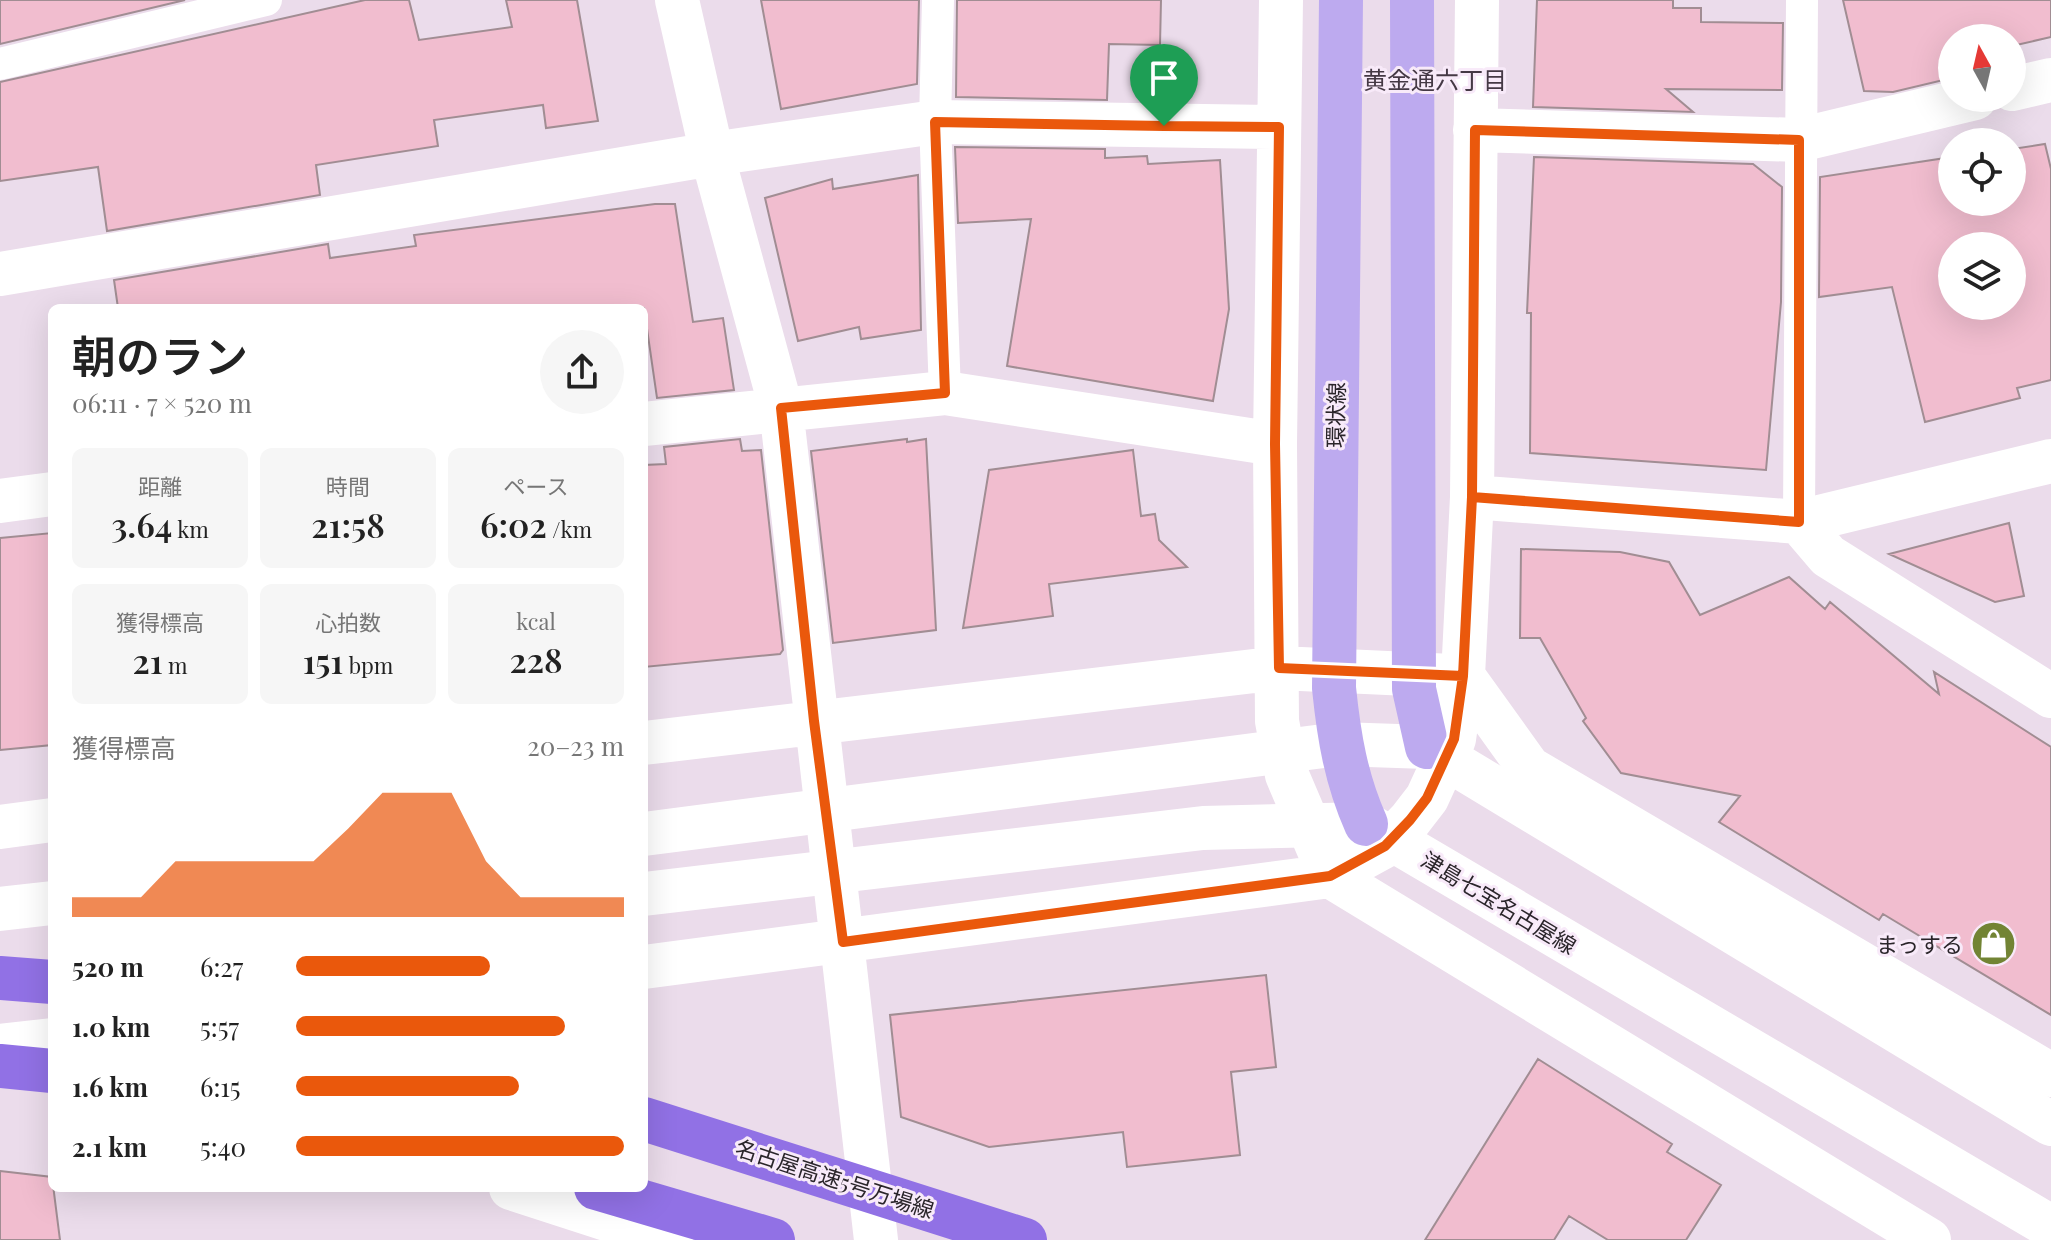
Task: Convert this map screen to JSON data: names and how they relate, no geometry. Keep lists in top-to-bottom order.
{
  "streets": {
    "highway": ["名古屋高速5号万場線"],
    "main road": ["環状線"],
    "street": ["津島七宝名古屋線"]
  },
  "crossings": [
    ["環状線", "津島七宝名古屋線"]
  ],
  "districts": ["黄金通六丁目"],
  "places": {
    "shop": ["まっする"]
  },
  "north": "top",
  "page": {
    "heading": ["朝のラン", "06:11 · 7 × 520 m"],
    "stats": [
      ["距離", "3.64 km"],
      ["時間", "21:58"],
      ["ペース", "6:02 /km"],
      ["獲得標高", "21 m"],
      ["心拍数", "151 bpm"],
      ["kcal", "228"]
    ],
    "chart": ["獲得標高", "20–23 m"],
    "list": [
      {
        "name": "520 m",
        "note": "6:27"
      },
      {
        "name": "1.0 km",
        "note": "5:57"
      },
      {
        "name": "1.6 km",
        "note": "6:15"
      },
      {
        "name": "2.1 km",
        "note": "5:40"
      }
    ]
  }
}
